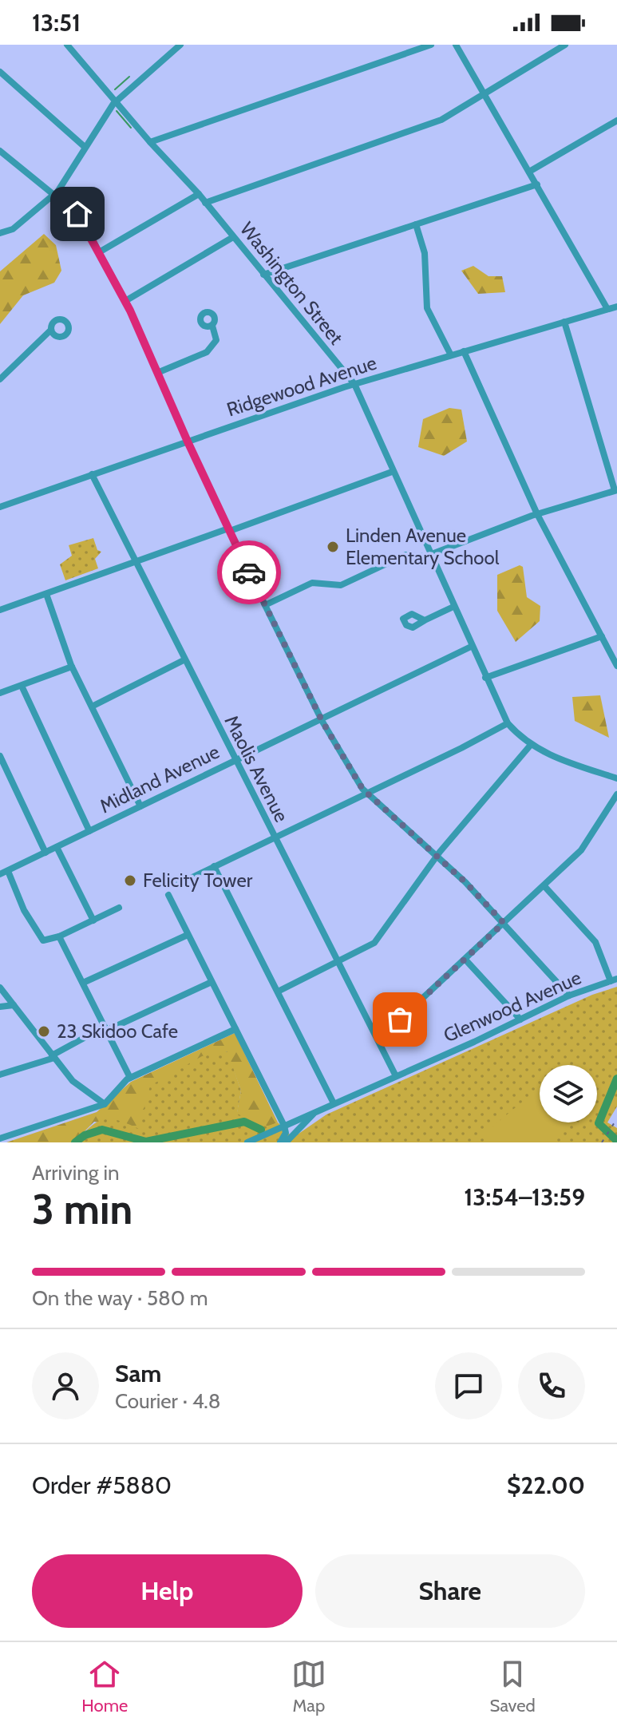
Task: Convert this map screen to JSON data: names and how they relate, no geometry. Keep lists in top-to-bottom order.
{
  "streets": {
    "street": [
      "Washington Street",
      "Ridgewood Avenue",
      "Maolis Avenue",
      "Midland Avenue",
      "Glenwood Avenue"
    ]
  },
  "crossings": [
    ["Washington Street", "Ridgewood Avenue"],
    ["Washington Street", "Midland Avenue"],
    ["Ridgewood Avenue", "Maolis Avenue"],
    ["Maolis Avenue", "Midland Avenue"],
    ["Maolis Avenue", "Glenwood Avenue"]
  ],
  "places": ["Linden Avenue Elementary School", "Felicity Tower", "23 Skidoo Cafe"],
  "page": {
    "status": "13:51",
    "heading": ["3 min", "Arriving in", "13:54–13:59"],
    "panel": [
      "Sam",
      "Courier · 4.8",
      "Order #5880",
      "$22.00"
    ],
    "bar": "On the way · 580 m",
    "buttons": ["Help", "Share"],
    "tabs": ["Home", "Map", "Saved"]
  }
}
